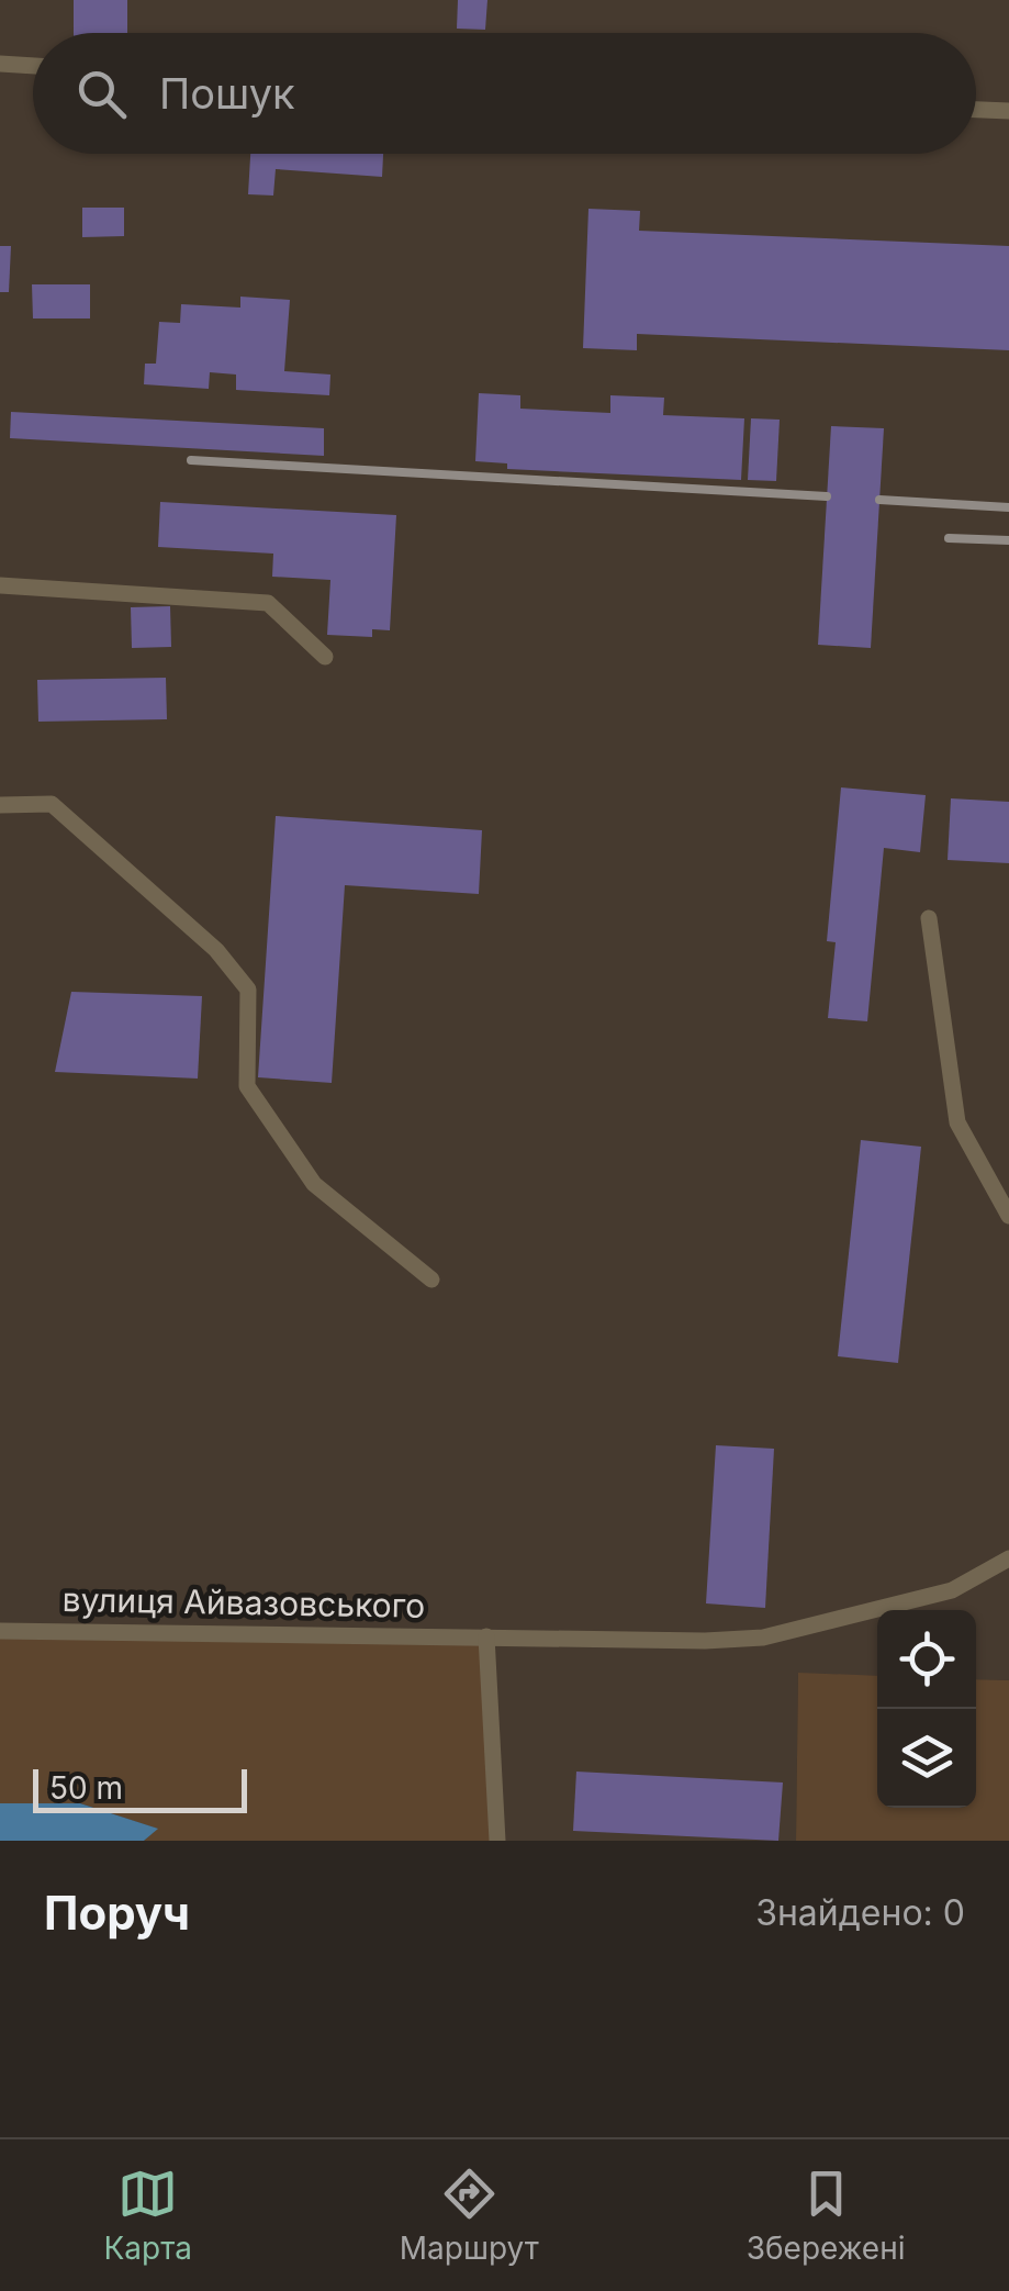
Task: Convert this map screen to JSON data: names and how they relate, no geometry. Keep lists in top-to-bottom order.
{
  "streets": {
    "lane": ["вулиця Айвазовського"]
  },
  "scale_bar": "50 m",
  "page": {
    "search": "Пошук",
    "scale": "50 m",
    "heading": ["Поруч", "Знайдено: 0"],
    "nav": ["Карта", "Маршрут", "Збережені"]
  }
}
